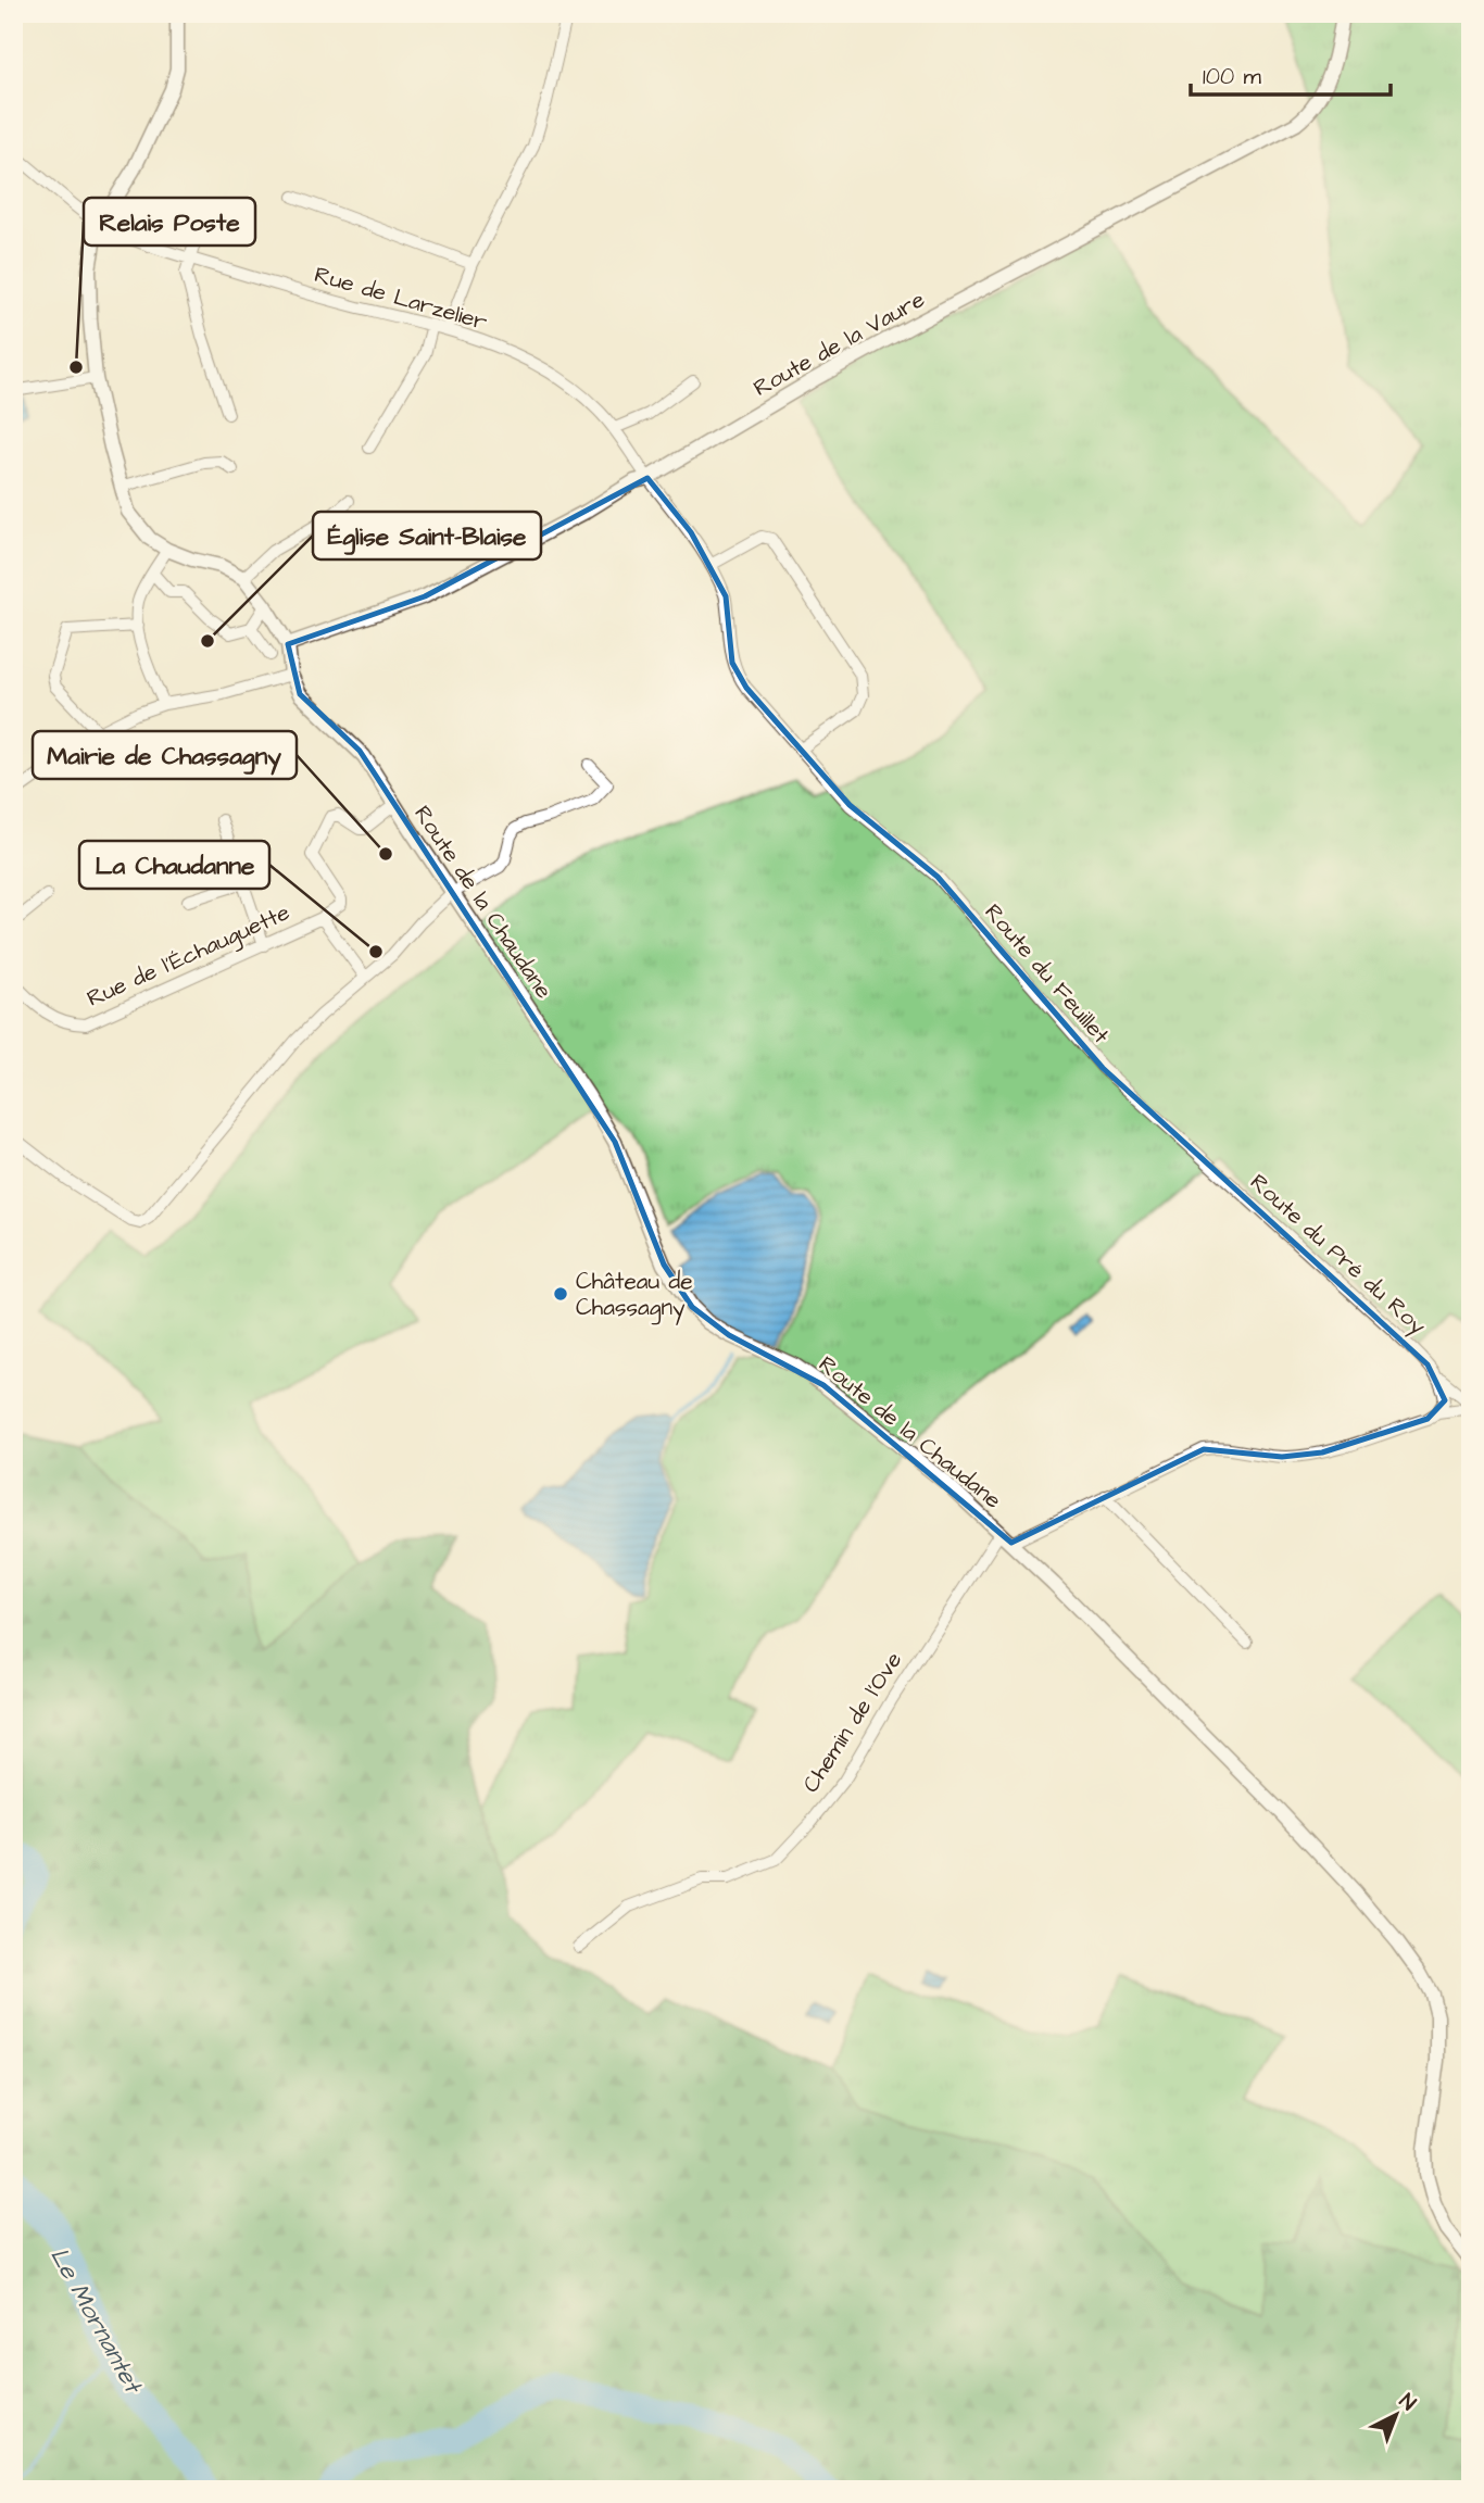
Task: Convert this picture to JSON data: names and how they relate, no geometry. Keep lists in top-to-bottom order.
{
  "streets": {
    "street": [
      "Rue de Larzelier",
      "Route de la Vaure",
      "Route de la Chaudane",
      "Rue de l'Échauguette",
      "Route du Feuillet",
      "Route du Pré du Roy",
      "Chemin de l'Ove"
    ]
  },
  "crossings": [
    ["Rue de Larzelier", "Route de la Vaure"],
    ["Rue de Larzelier", "Route de la Chaudane"],
    ["Rue de Larzelier", "Route du Feuillet"],
    ["Route de la Vaure", "Route de la Chaudane"],
    ["Route de la Chaudane", "Chemin de l'Ove"],
    ["Route du Feuillet", "Route du Pré du Roy"]
  ],
  "water": ["Le Mornantet"],
  "places": [
    "Relais Poste",
    "Église Saint-Blaise",
    "Mairie de Chassagny",
    "La Chaudanne",
    "Château de Chassagny"
  ],
  "scale_bar": "100 m",
  "north": "top right"
}
